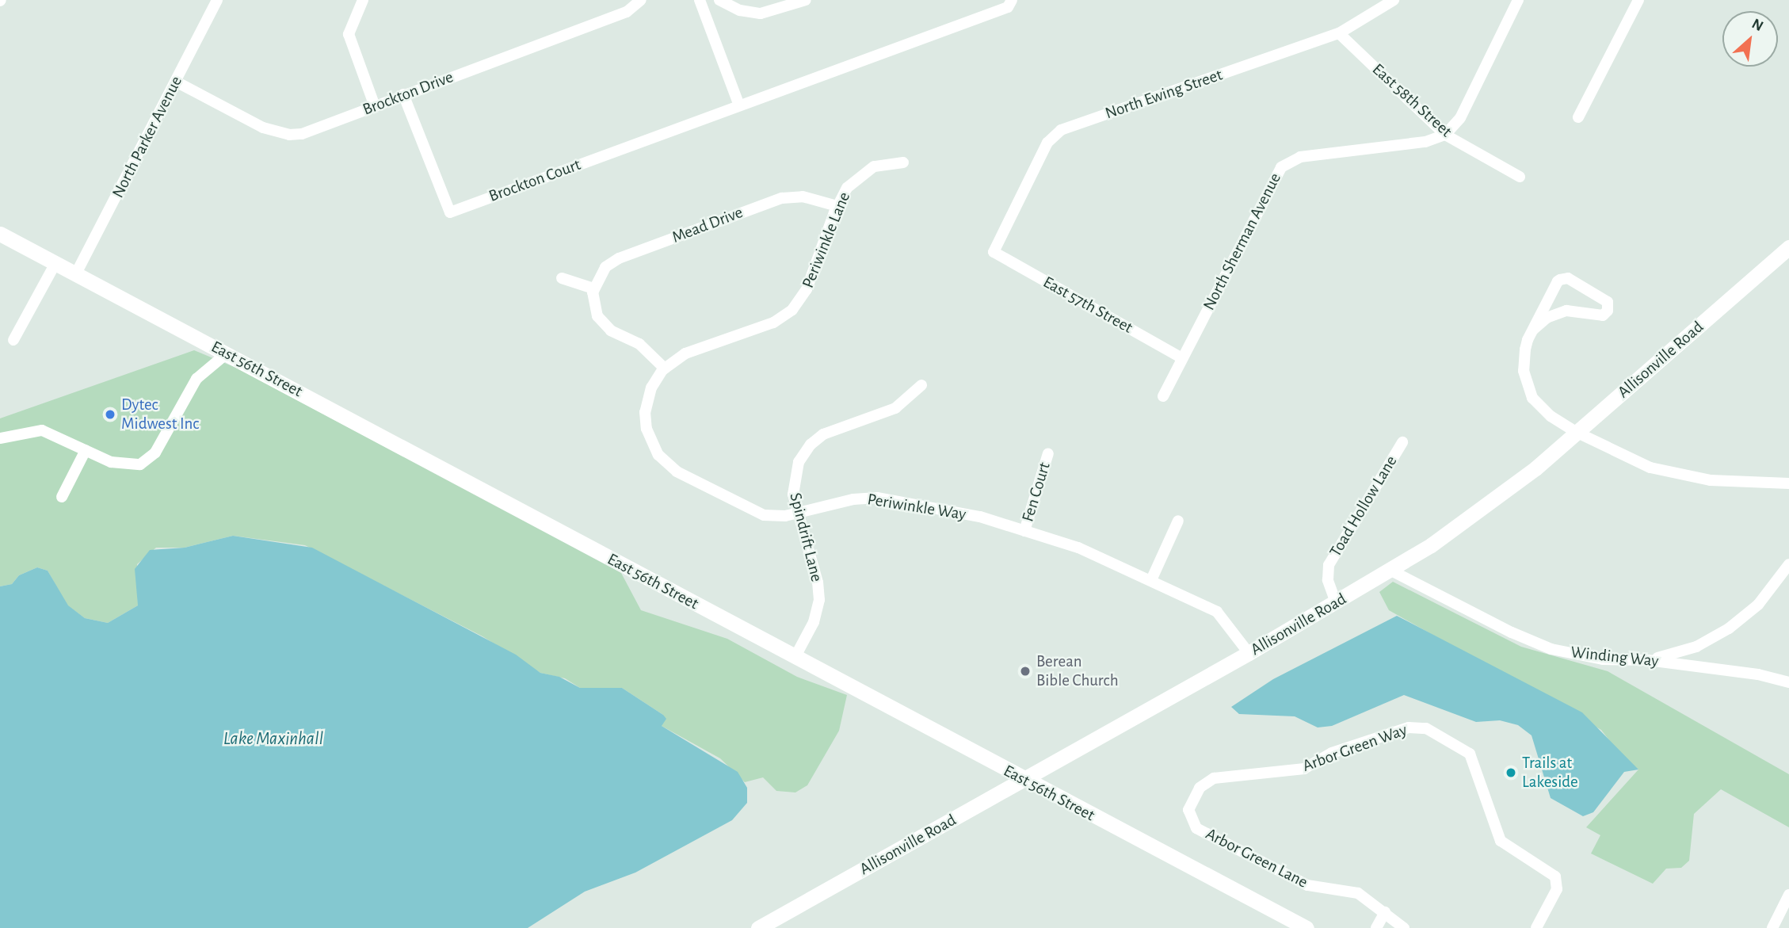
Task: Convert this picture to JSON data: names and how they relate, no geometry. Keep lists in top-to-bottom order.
{
  "streets": {
    "street": [
      "Brockton Drive",
      "North Ewing Street",
      "East 58th Street",
      "North Parker Avenue",
      "Brockton Court",
      "Mead Drive",
      "Periwinkle Lane",
      "North Sherman Avenue",
      "East 57th Street",
      "Allisonville Road",
      "East 56th Street",
      "Fen Court",
      "Toad Hollow Lane",
      "Periwinkle Way",
      "Spindrift Lane",
      "Winding Way",
      "Arbor Green Way",
      "Arbor Green Lane"
    ]
  },
  "crossings": [
    ["Brockton Drive", "North Parker Avenue"],
    ["Brockton Drive", "Brockton Court"],
    ["North Ewing Street", "East 58th Street"],
    ["North Ewing Street", "East 57th Street"],
    ["East 58th Street", "North Sherman Avenue"],
    ["North Parker Avenue", "East 56th Street"],
    ["Mead Drive", "Periwinkle Lane"],
    ["Periwinkle Lane", "Periwinkle Way"],
    ["North Sherman Avenue", "East 57th Street"],
    ["Allisonville Road", "East 56th Street"],
    ["Allisonville Road", "Toad Hollow Lane"],
    ["Allisonville Road", "Periwinkle Way"],
    ["Allisonville Road", "Winding Way"],
    ["East 56th Street", "Spindrift Lane"],
    ["Fen Court", "Periwinkle Way"],
    ["Periwinkle Way", "Spindrift Lane"],
    ["Arbor Green Way", "Arbor Green Lane"]
  ],
  "water": ["Lake Maxinhall"],
  "places": ["Dytec Midwest Inc", "Berean Bible Church", "Trails at Lakeside"],
  "north": "top right"
}
